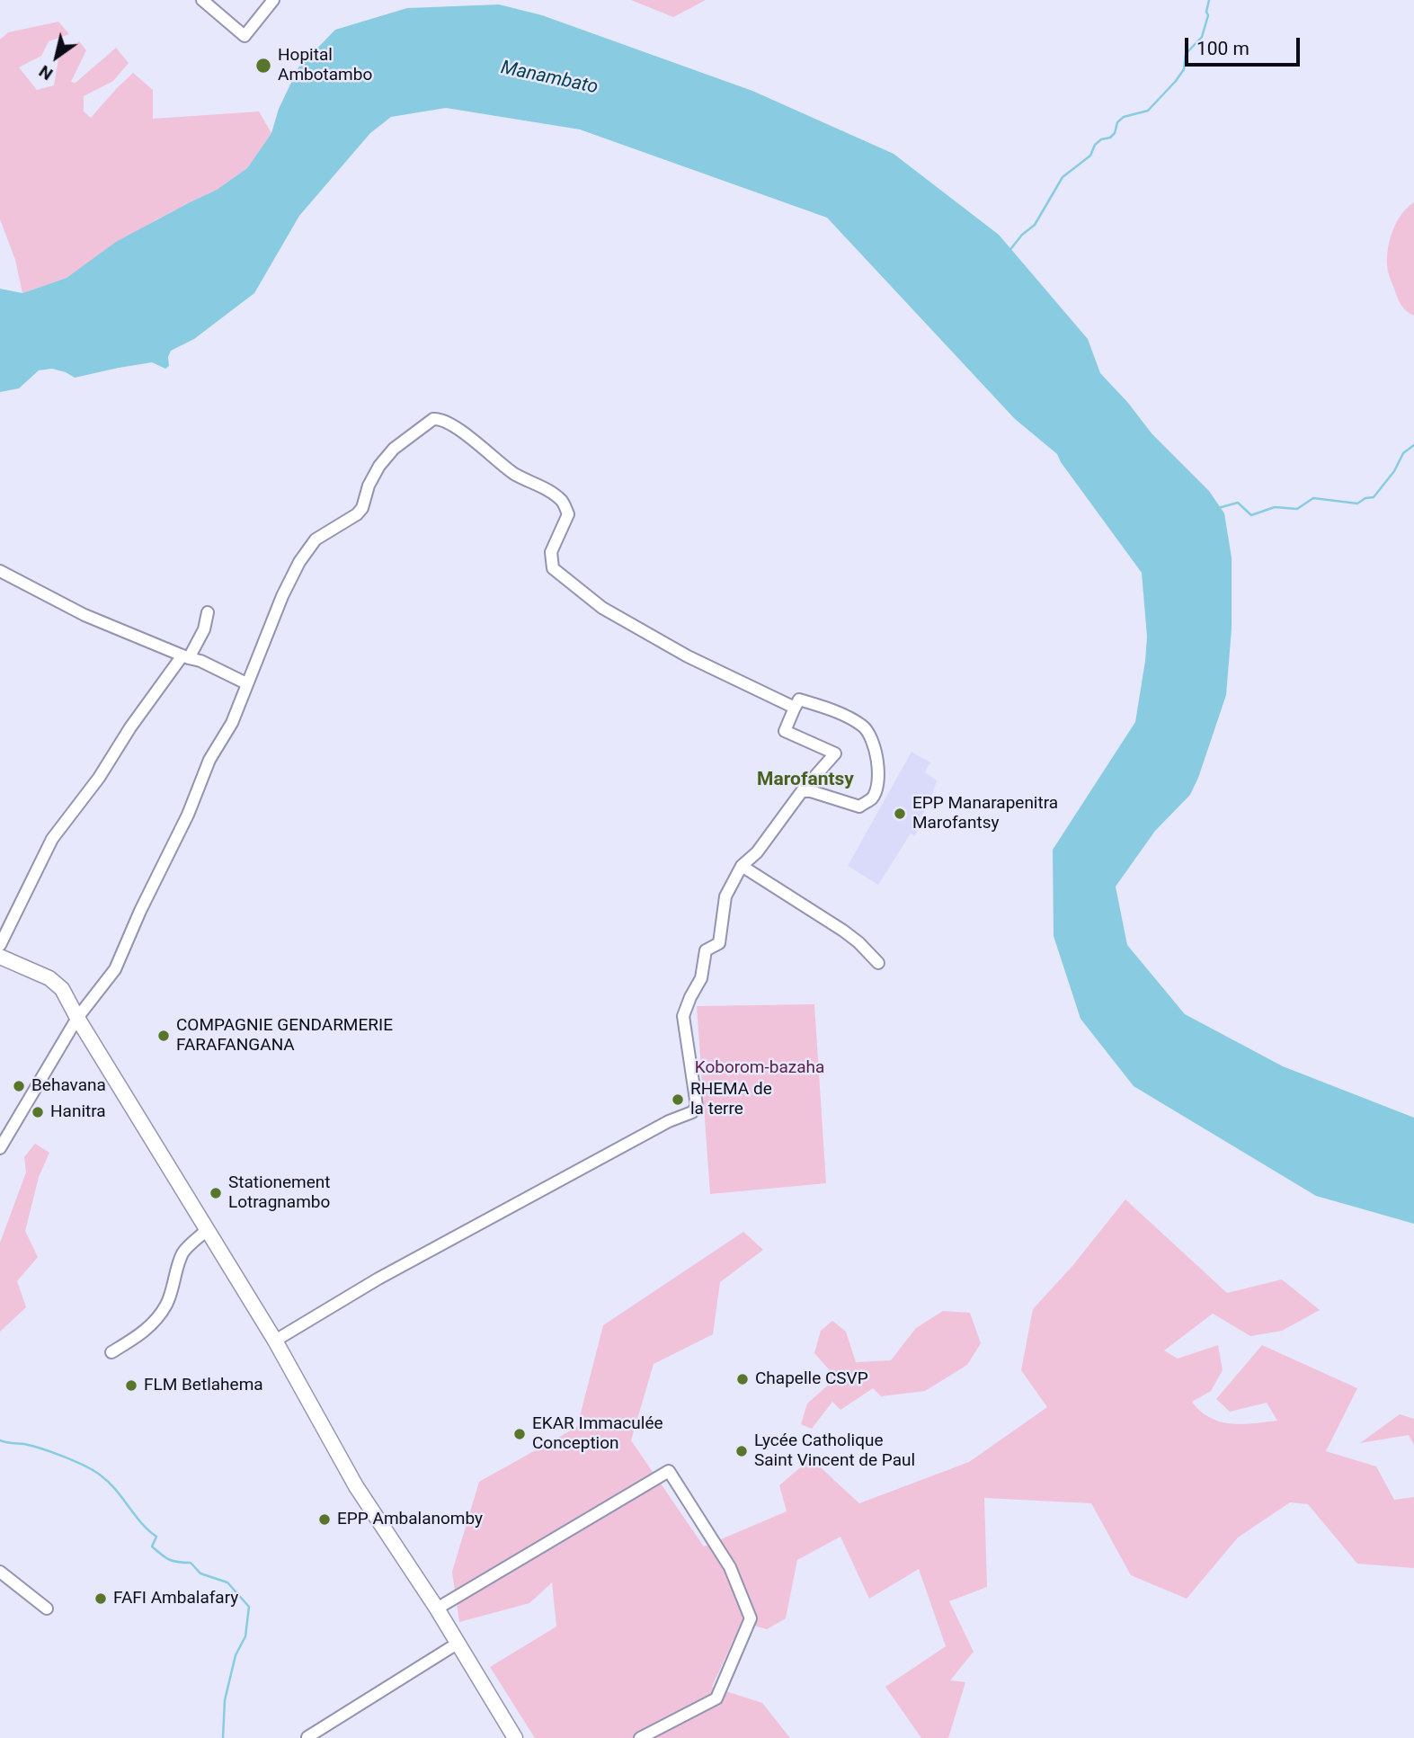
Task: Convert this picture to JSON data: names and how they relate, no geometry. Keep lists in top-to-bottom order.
{
  "districts": ["Marofantsy"],
  "water": ["Manambato"],
  "parks": ["Koborom-bazaha"],
  "places": [
    "Hopital Ambotambo",
    "EPP Manarapenitra Marofantsy",
    "COMPAGNIE GENDARMERIE FARAFANGANA",
    "Behavana",
    "RHEMA de la terre",
    "Hanitra",
    "Stationement Lotragnambo",
    "Chapelle CSVP",
    "FLM Betlahema",
    "EKAR Immaculée Conception",
    "Lycée Catholique Saint Vincent de Paul",
    "EPP Ambalanomby",
    "FAFI Ambalafary"
  ],
  "scale_bar": "100 m",
  "north": "bottom left"
}
